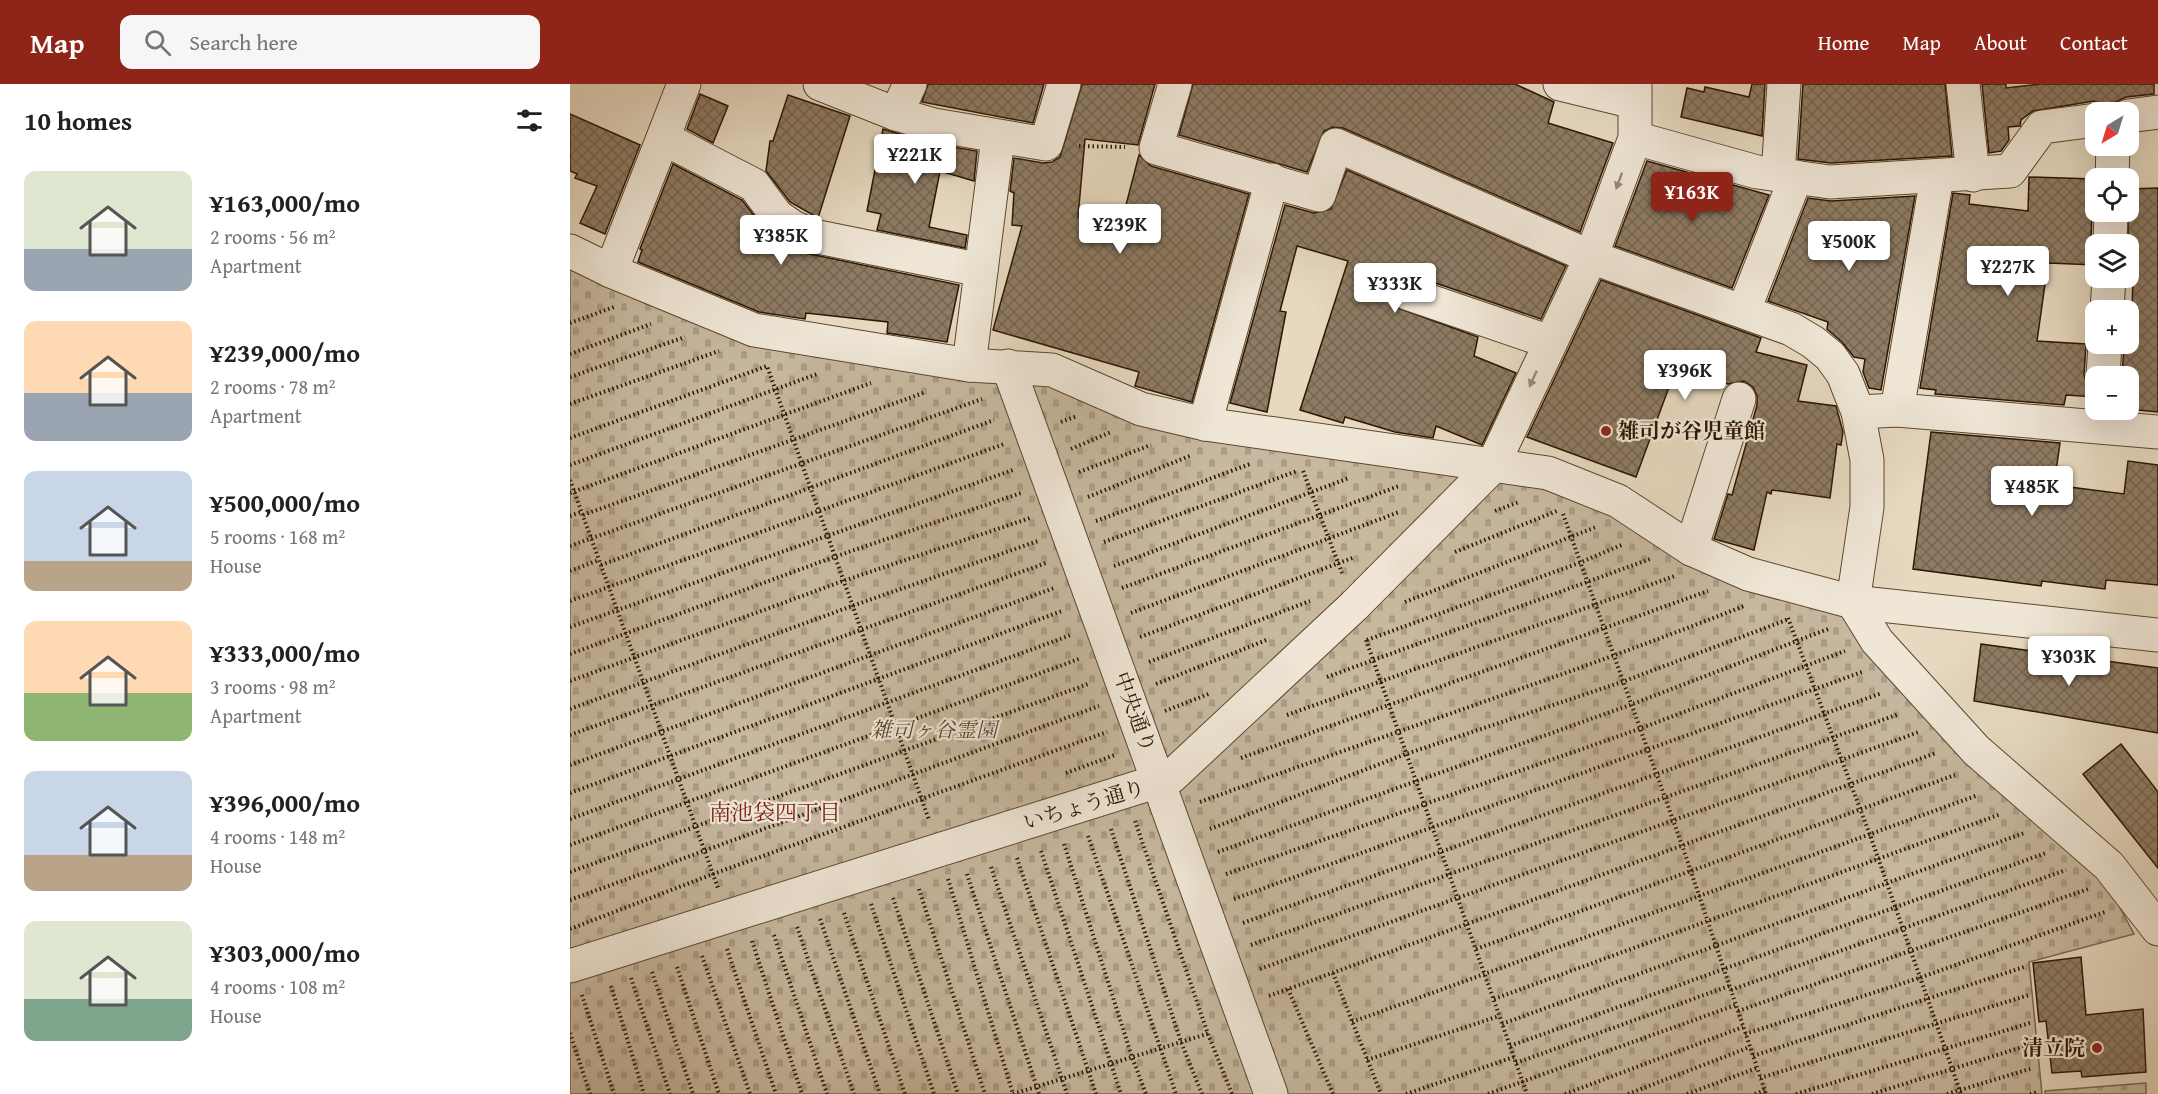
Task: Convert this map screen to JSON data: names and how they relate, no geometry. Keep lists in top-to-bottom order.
{
  "streets": {
    "street": ["中央通り", "いちょう通り"]
  },
  "crossings": [
    ["中央通り", "いちょう通り"]
  ],
  "districts": ["南池袋四丁目"],
  "parks": ["雑司ヶ谷霊園"],
  "places": ["雑司が谷児童館", "清立院"],
  "north": "bottom left",
  "page": {
    "header": "Map",
    "search": "Search here",
    "nav": [
      "Home",
      "Map",
      "About",
      "Contact"
    ],
    "heading": "10 homes",
    "map_buttons": ["+", "−"],
    "price": [
      "¥221K",
      "¥163K",
      "¥239K",
      "¥385K",
      "¥500K",
      "¥227K",
      "¥333K",
      "¥396K",
      "¥485K",
      "¥303K"
    ],
    "list": [
      {
        "name": "¥163,000/mo",
        "note": "2 rooms · 56 m² · Apartment"
      },
      {
        "name": "¥239,000/mo",
        "note": "2 rooms · 78 m² · Apartment"
      },
      {
        "name": "¥500,000/mo",
        "note": "5 rooms · 168 m² · House"
      },
      {
        "name": "¥333,000/mo",
        "note": "3 rooms · 98 m² · Apartment"
      },
      {
        "name": "¥396,000/mo",
        "note": "4 rooms · 148 m² · House"
      },
      {
        "name": "¥303,000/mo",
        "note": "4 rooms · 108 m² · House"
      }
    ]
  }
}
